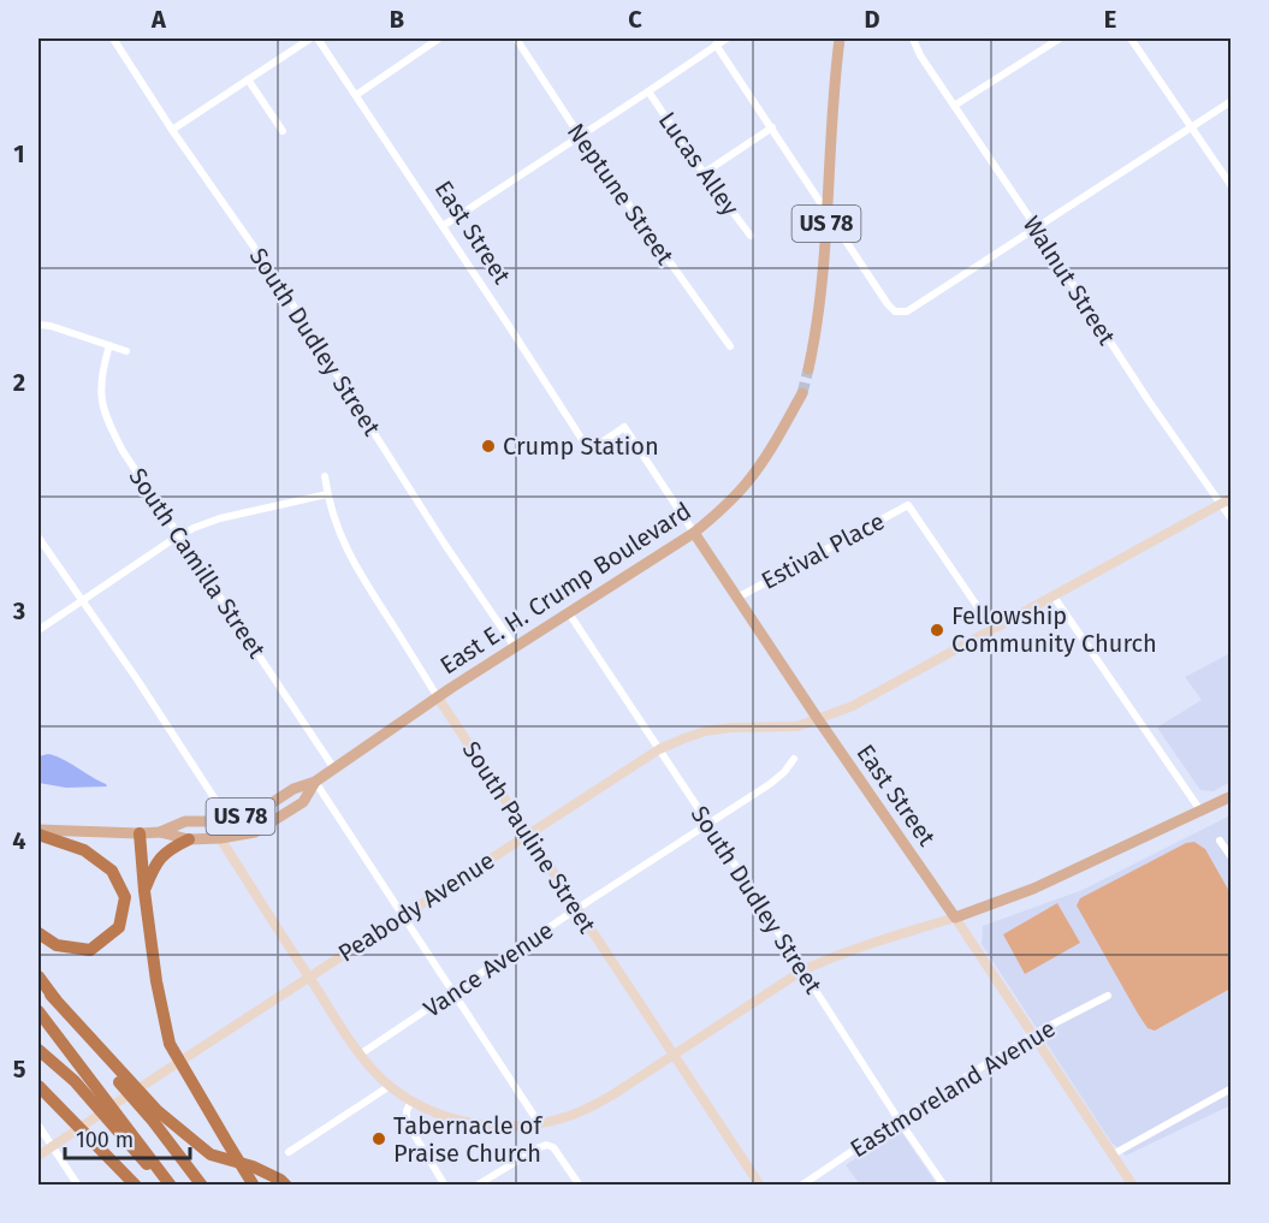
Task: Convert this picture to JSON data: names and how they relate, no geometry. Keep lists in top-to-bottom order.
{
  "streets": {
    "main road": [
      "US 78",
      "East Street",
      "East E. H. Crump Boulevard",
      "South Pauline Street",
      "Peabody Avenue"
    ],
    "street": [
      "Lucas Alley",
      "Neptune Street",
      "Walnut Street",
      "South Dudley Street",
      "Estival Place",
      "South Camilla Street",
      "Vance Avenue",
      "Eastmoreland Avenue"
    ]
  },
  "crossings": [
    ["US 78", "East E. H. Crump Boulevard"],
    ["East Street", "Estival Place"],
    ["East Street", "East E. H. Crump Boulevard"],
    ["East Street", "Peabody Avenue"],
    ["East Street", "Eastmoreland Avenue"],
    ["South Dudley Street", "East E. H. Crump Boulevard"],
    ["South Dudley Street", "Peabody Avenue"],
    ["South Dudley Street", "Vance Avenue"],
    ["South Dudley Street", "Eastmoreland Avenue"],
    ["South Camilla Street", "East E. H. Crump Boulevard"],
    ["East E. H. Crump Boulevard", "South Pauline Street"],
    ["South Pauline Street", "Peabody Avenue"],
    ["South Pauline Street", "Vance Avenue"]
  ],
  "places": ["Crump Station", "Fellowship Community Church", "Tabernacle of Praise Church"],
  "scale_bar": "100 m",
  "grid": {
    "columns": [
      "A",
      "B",
      "C",
      "D",
      "E"
    ],
    "rows": [
      "1",
      "2",
      "3",
      "4",
      "5"
    ]
  }
}
